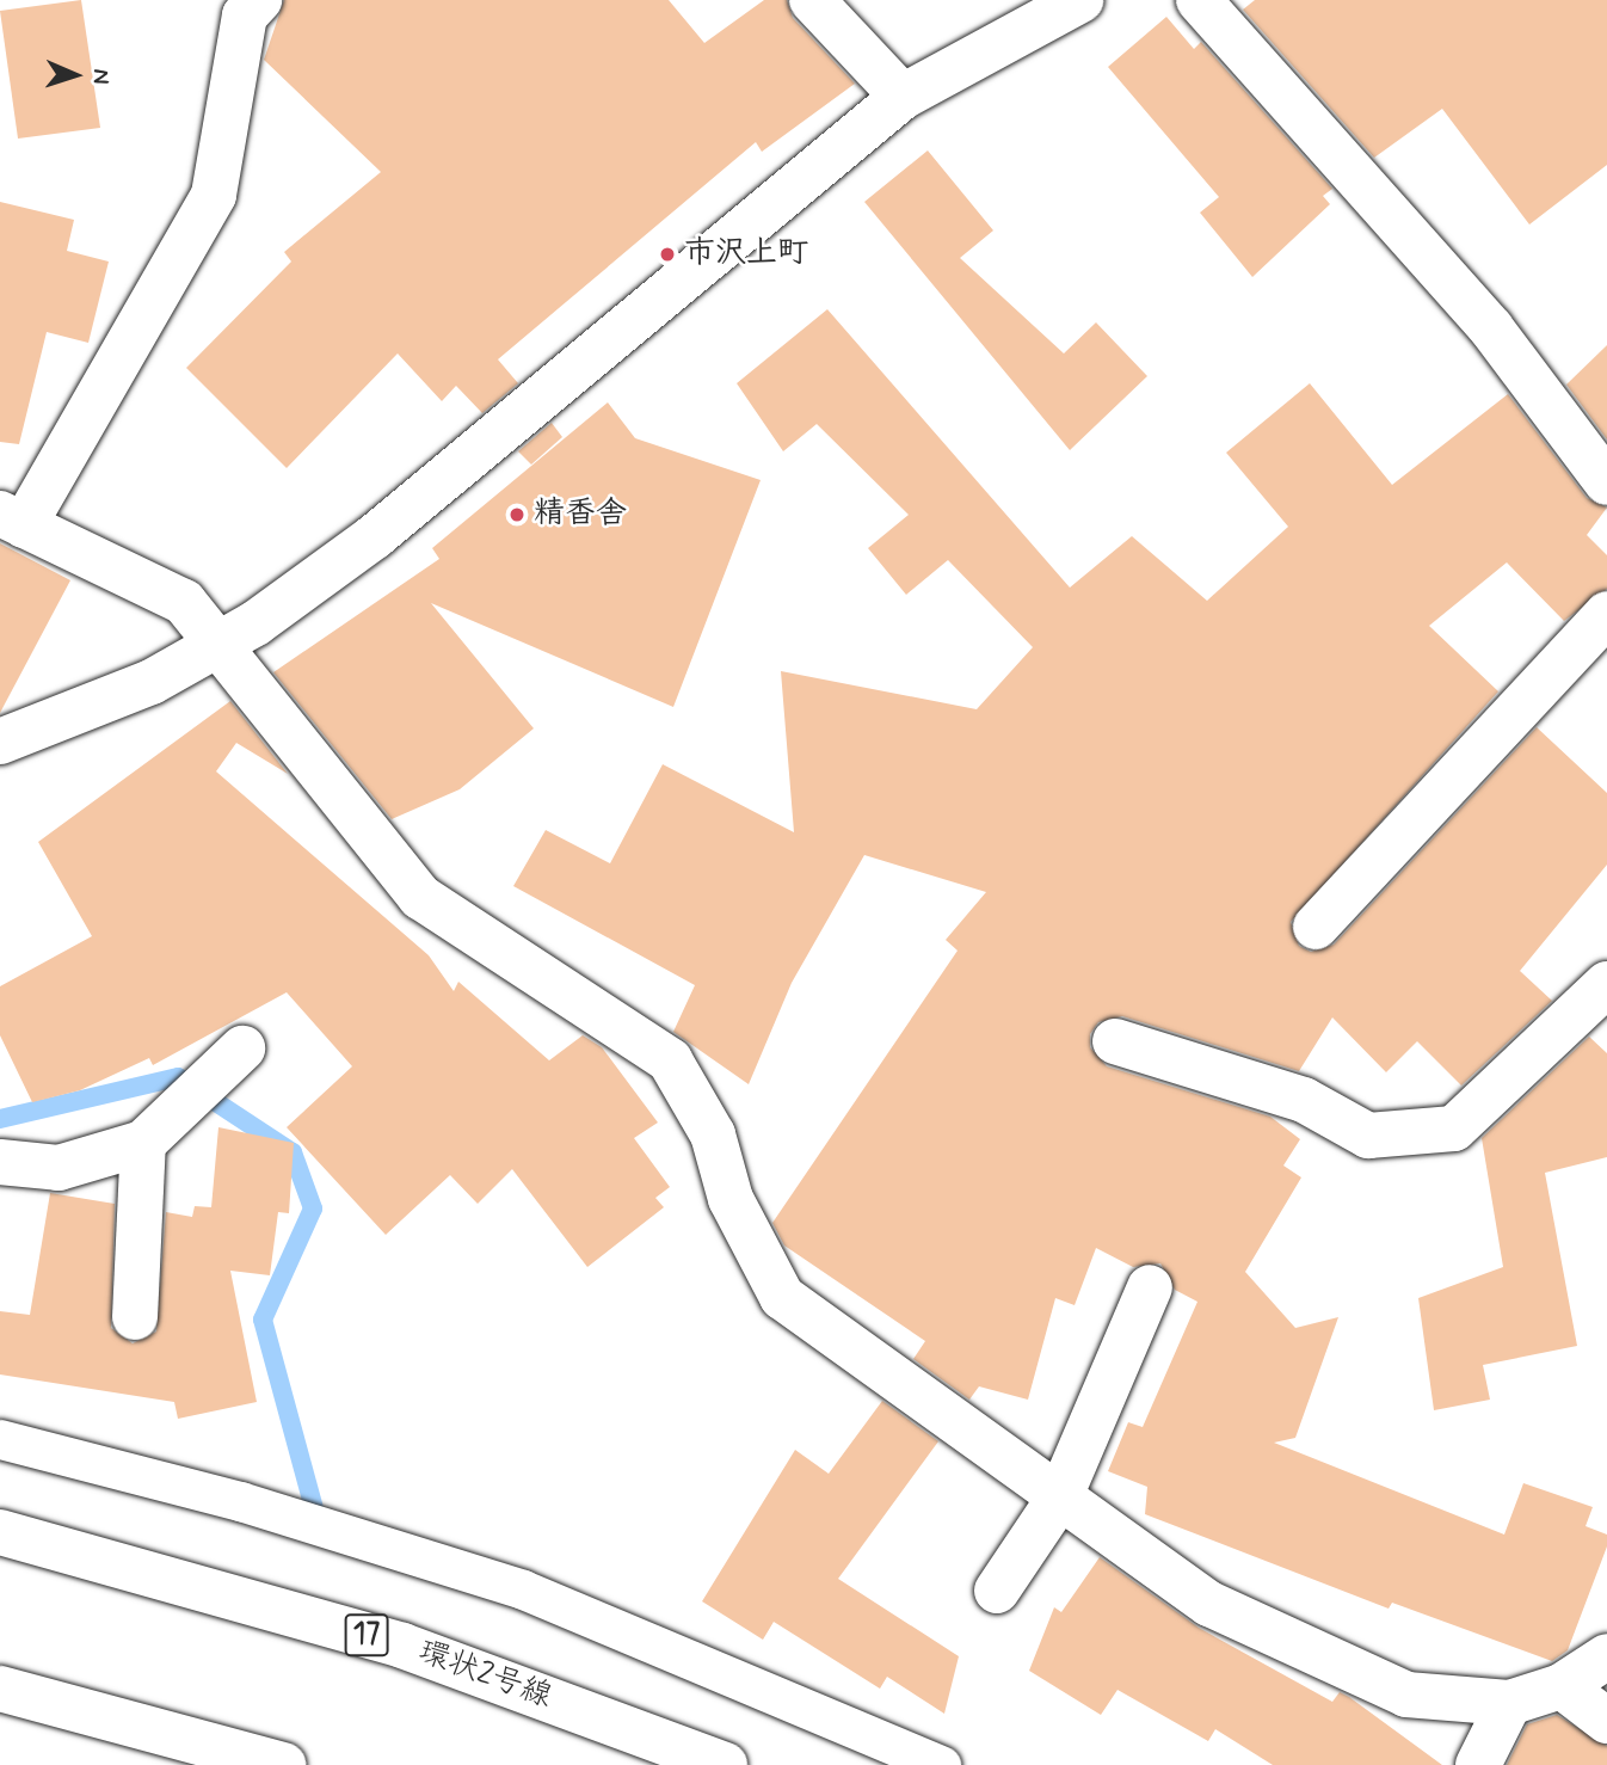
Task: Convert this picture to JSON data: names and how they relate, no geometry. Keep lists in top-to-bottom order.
{
  "streets": {
    "street": ["17", "環状2号線"]
  },
  "places": ["市沢上町", "精香舎"],
  "north": "right"
}
